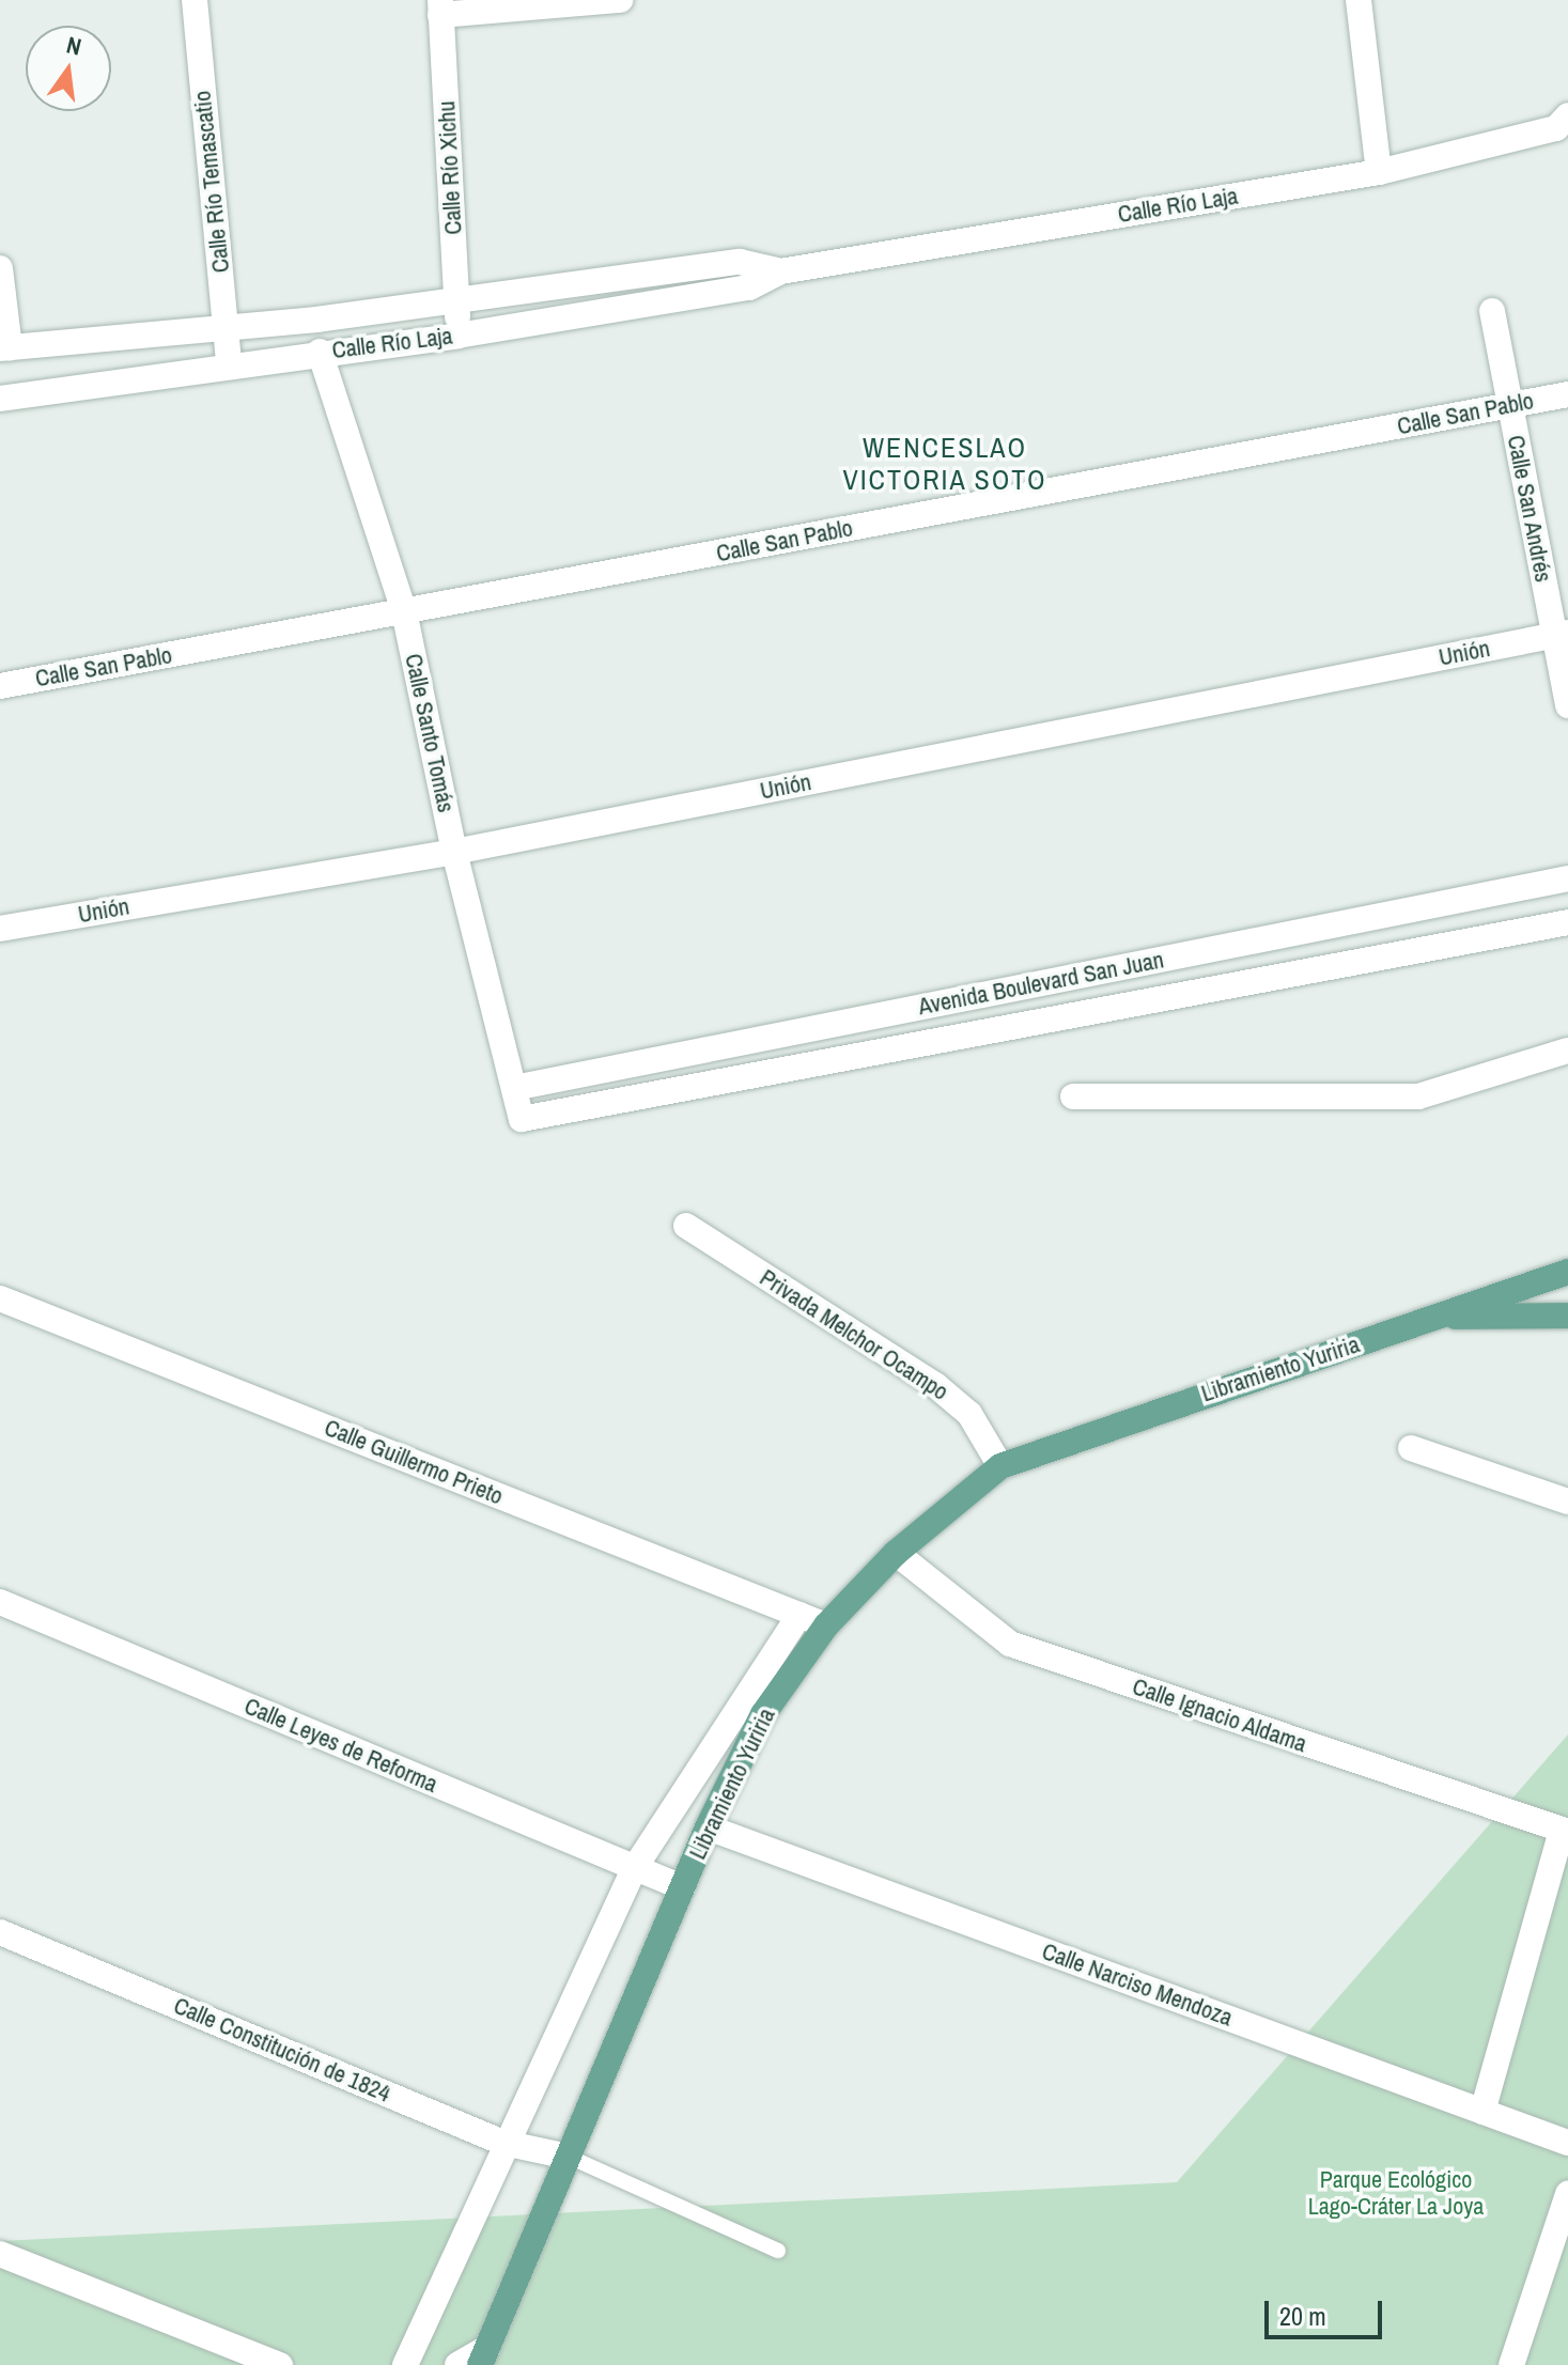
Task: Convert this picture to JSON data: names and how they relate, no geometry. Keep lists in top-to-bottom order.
{
  "streets": {
    "main road": ["Libramiento Yuriria"],
    "street": [
      "Calle Río Xichu",
      "Calle Río Temascatio",
      "Calle Río Laja",
      "Calle San Pablo",
      "Calle San Andrés",
      "Unión",
      "Calle Santo Tomás",
      "Avenida Boulevard San Juan",
      "Privada Melchor Ocampo",
      "Calle Guillermo Prieto",
      "Calle Ignacio Aldama",
      "Calle Leyes de Reforma",
      "Calle Narciso Mendoza",
      "Calle Constitución de 1824"
    ]
  },
  "crossings": [
    ["Calle Río Xichu", "Calle Río Laja"],
    ["Calle Río Temascatio", "Calle Río Laja"],
    ["Calle Río Laja", "Calle Santo Tomás"],
    ["Calle San Pablo", "Calle San Andrés"],
    ["Calle San Pablo", "Calle Santo Tomás"],
    ["Calle San Andrés", "Unión"],
    ["Unión", "Calle Santo Tomás"],
    ["Calle Santo Tomás", "Avenida Boulevard San Juan"],
    ["Privada Melchor Ocampo", "Libramiento Yuriria"],
    ["Libramiento Yuriria", "Calle Guillermo Prieto"],
    ["Libramiento Yuriria", "Calle Ignacio Aldama"],
    ["Libramiento Yuriria", "Calle Leyes de Reforma"],
    ["Libramiento Yuriria", "Calle Narciso Mendoza"],
    ["Libramiento Yuriria", "Calle Constitución de 1824"]
  ],
  "districts": ["WENCESLAO VICTORIA SOTO"],
  "parks": ["Parque Ecológico Lago-Cráter La Joya"],
  "scale_bar": "20 m",
  "north": "top"
}
